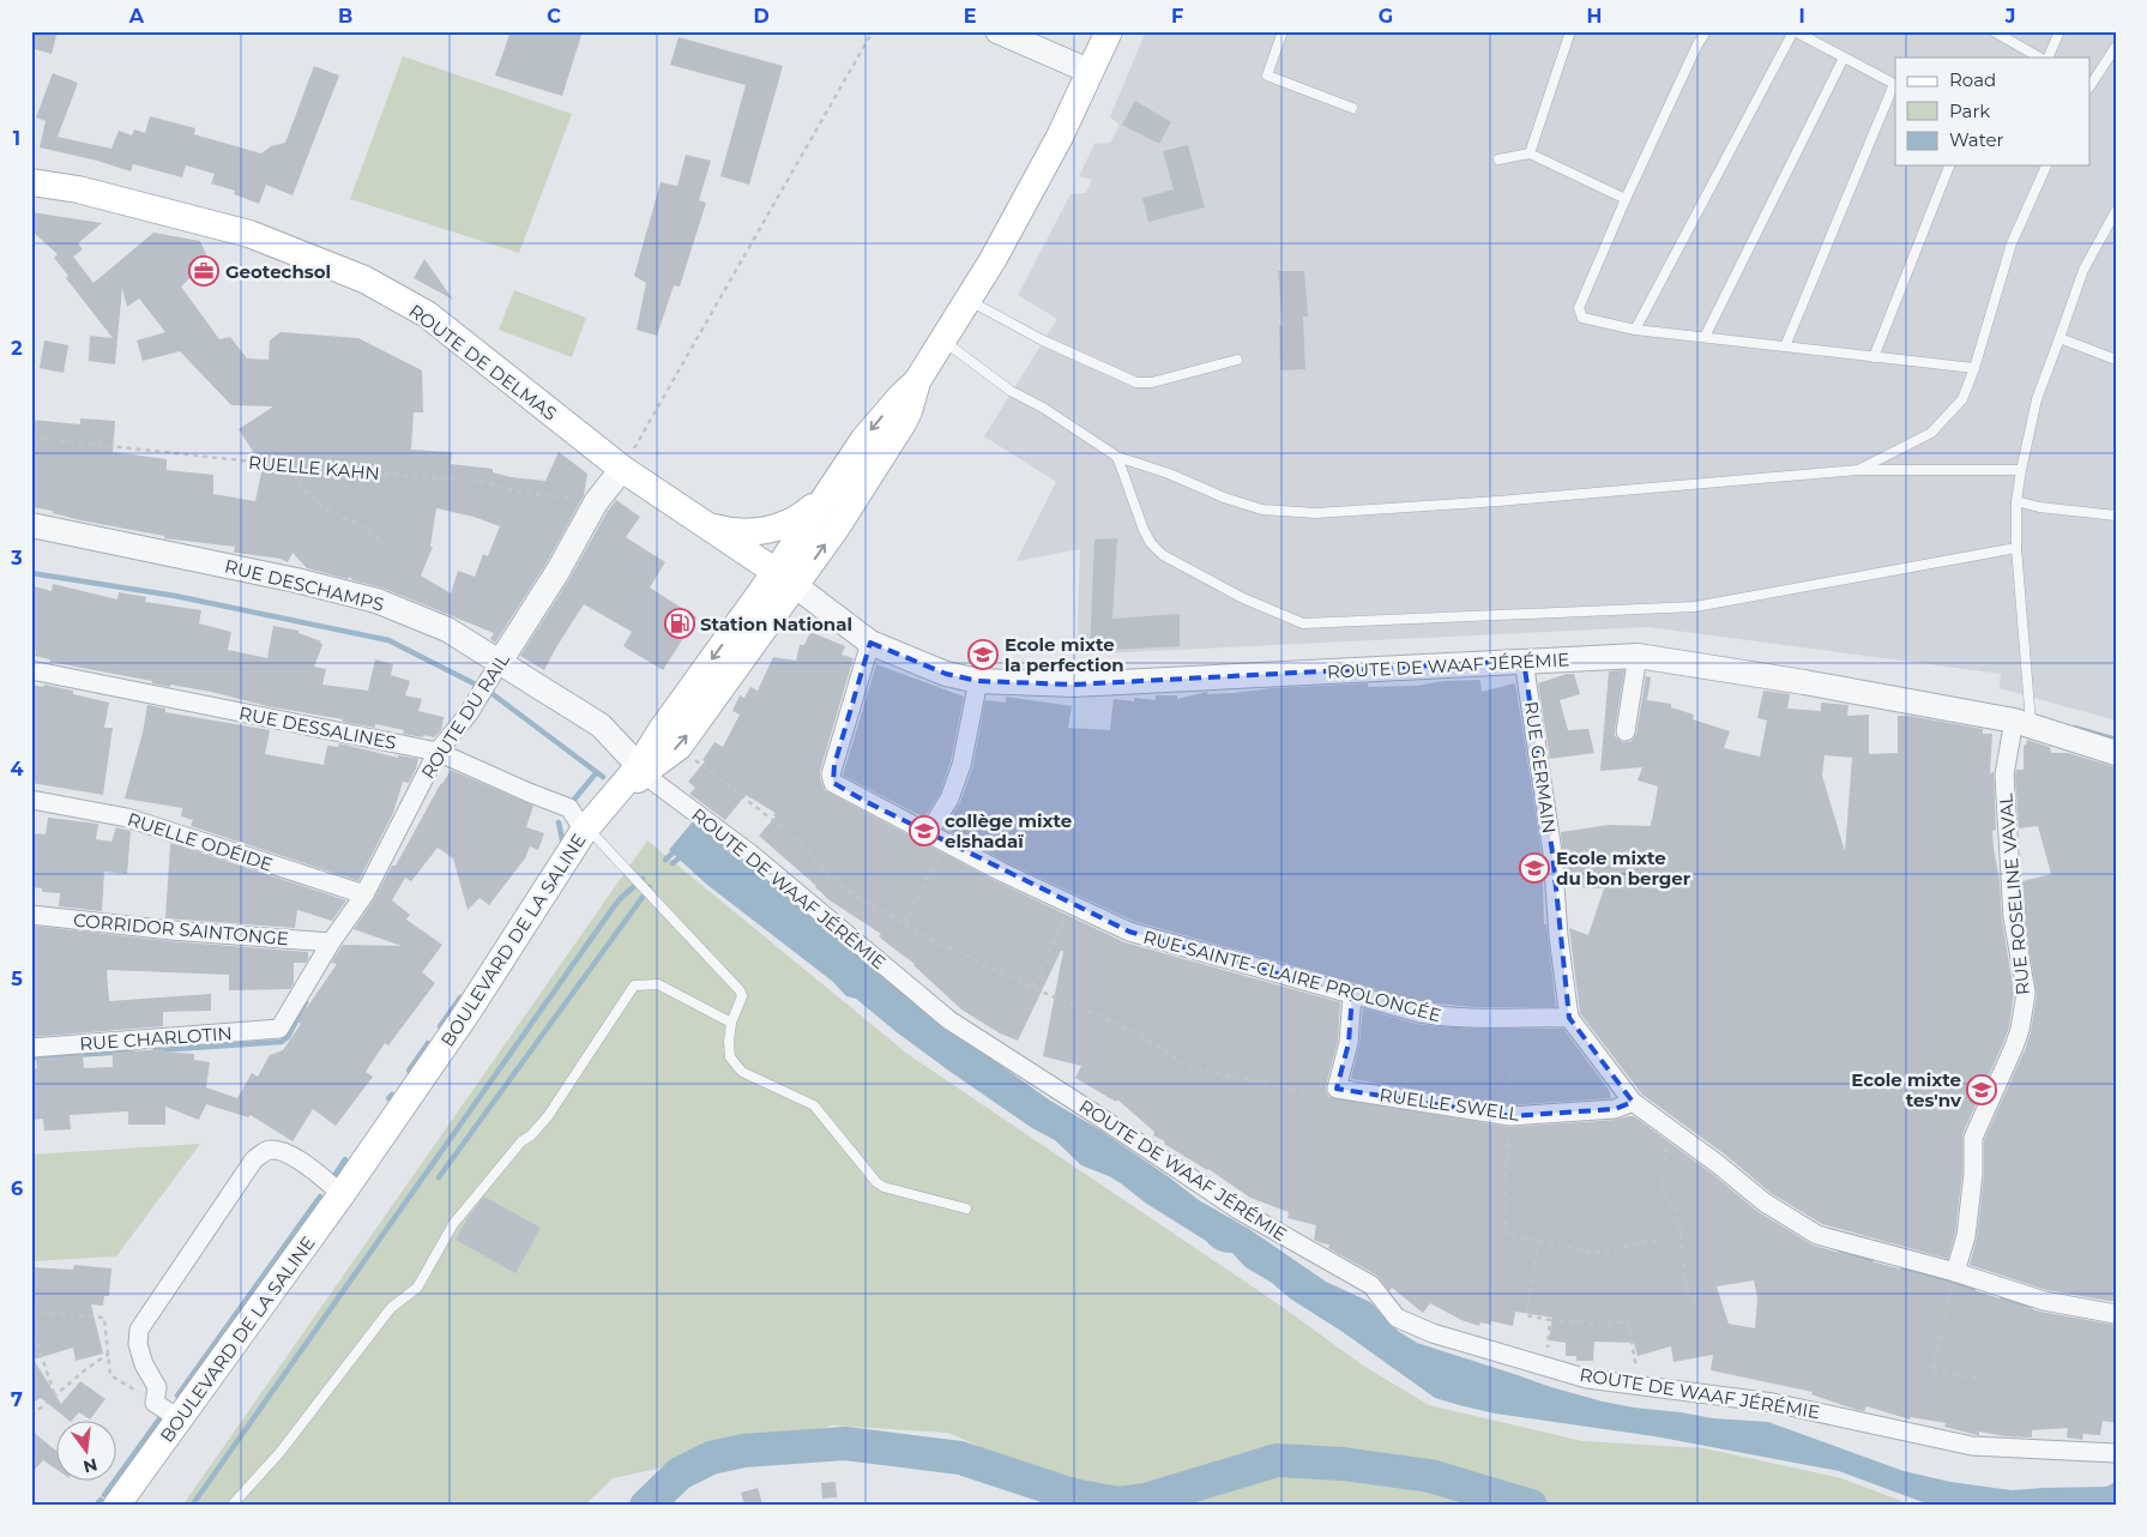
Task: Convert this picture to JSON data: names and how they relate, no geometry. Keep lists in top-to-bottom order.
{
  "streets": {
    "main road": ["ROUTE DE DELMAS", "BOULEVARD DE LA SALINE"],
    "street": [
      "RUE DESCHAMPS",
      "ROUTE DE WAAF JÉRÉMIE",
      "ROUTE DU RAIL",
      "RUE DESSALINES",
      "RUE GERMAIN",
      "RUELLE ODÉIDE",
      "RUE ROSELINE VAVAL",
      "CORRIDOR SAINTONGE",
      "RUE SAINTE-CLAIRE PROLONGÉE",
      "RUE CHARLOTIN",
      "RUELLE SWELL"
    ],
    "path": ["RUELLE KAHN"]
  },
  "crossings": [
    ["ROUTE DE DELMAS", "ROUTE DE WAAF JÉRÉMIE"],
    ["ROUTE DE DELMAS", "ROUTE DU RAIL"],
    ["ROUTE DE DELMAS", "BOULEVARD DE LA SALINE"],
    ["RUELLE KAHN", "ROUTE DU RAIL"],
    ["RUE DESCHAMPS", "ROUTE DE WAAF JÉRÉMIE"],
    ["RUE DESCHAMPS", "ROUTE DU RAIL"],
    ["RUE DESCHAMPS", "BOULEVARD DE LA SALINE"],
    ["ROUTE DE WAAF JÉRÉMIE", "RUE GERMAIN"],
    ["ROUTE DE WAAF JÉRÉMIE", "RUE ROSELINE VAVAL"],
    ["ROUTE DE WAAF JÉRÉMIE", "BOULEVARD DE LA SALINE"],
    ["ROUTE DE WAAF JÉRÉMIE", "RUE SAINTE-CLAIRE PROLONGÉE"],
    ["ROUTE DU RAIL", "RUE DESSALINES"],
    ["ROUTE DU RAIL", "RUELLE ODÉIDE"],
    ["ROUTE DU RAIL", "CORRIDOR SAINTONGE"],
    ["ROUTE DU RAIL", "RUE CHARLOTIN"],
    ["RUE DESSALINES", "BOULEVARD DE LA SALINE"],
    ["RUE GERMAIN", "RUE SAINTE-CLAIRE PROLONGÉE"]
  ],
  "places": {
    "office": ["Geotechsol"],
    "fuel station": ["Station National"],
    "school or university": [
      "Ecole mixte la perfection",
      "collège mixte elshadaï",
      "Ecole mixte du bon berger",
      "Ecole mixte tes'nv"
    ]
  },
  "legend": ["Road", "Park", "Water"],
  "north": "bottom",
  "grid": {
    "columns": [
      "A",
      "B",
      "C",
      "D",
      "E",
      "F",
      "G",
      "H",
      "I",
      "J"
    ],
    "rows": [
      "1",
      "2",
      "3",
      "4",
      "5",
      "6",
      "7"
    ]
  }
}
